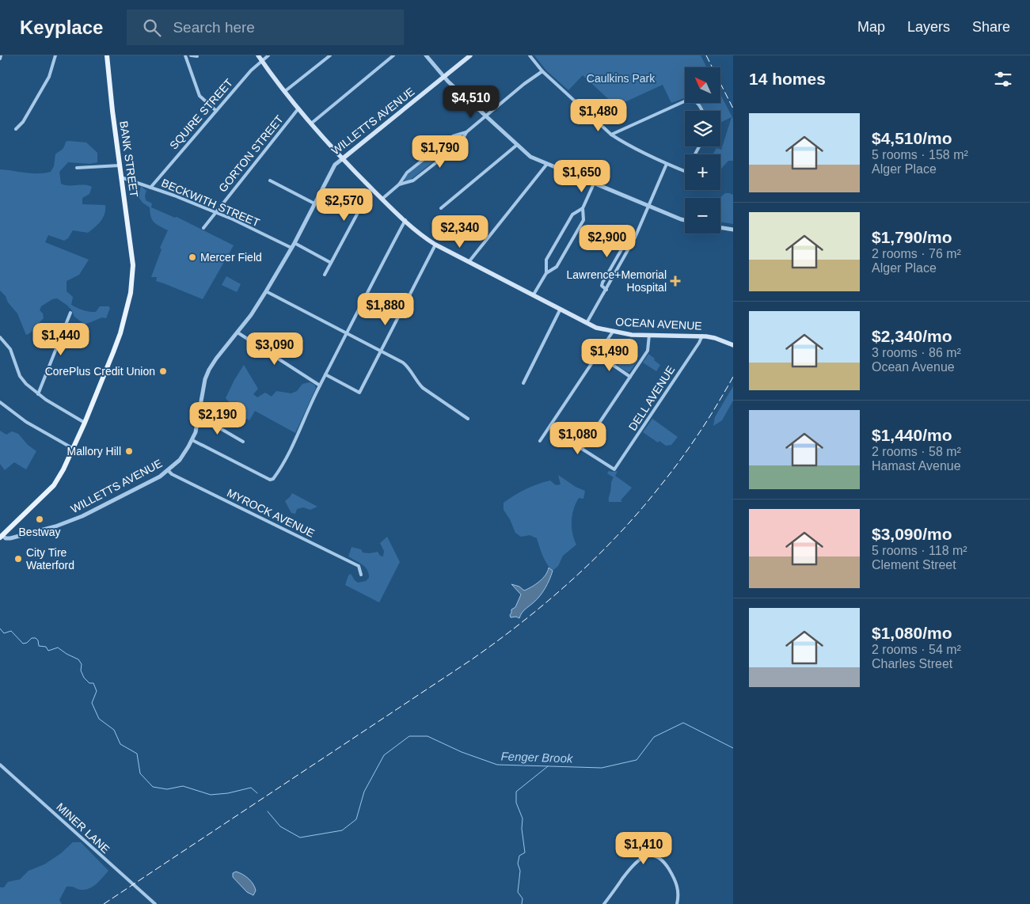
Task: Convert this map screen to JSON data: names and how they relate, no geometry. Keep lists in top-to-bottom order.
{
  "streets": {
    "main road": ["WILLETTS AVENUE", "BANK STREET", "OCEAN AVENUE"],
    "street": [
      "SQUIRE STREET",
      "GORTON STREET",
      "BECKWITH STREET",
      "DELL AVENUE",
      "MYROCK AVENUE",
      "MINER LANE"
    ]
  },
  "crossings": [
    ["SQUIRE STREET", "BECKWITH STREET"],
    ["SQUIRE STREET", "OCEAN AVENUE"],
    ["WILLETTS AVENUE", "BANK STREET"],
    ["WILLETTS AVENUE", "BECKWITH STREET"],
    ["WILLETTS AVENUE", "OCEAN AVENUE"],
    ["WILLETTS AVENUE", "MYROCK AVENUE"],
    ["GORTON STREET", "BECKWITH STREET"],
    ["GORTON STREET", "OCEAN AVENUE"],
    ["BANK STREET", "BECKWITH STREET"],
    ["OCEAN AVENUE", "DELL AVENUE"]
  ],
  "water": ["Fenger Brook"],
  "parks": ["Caulkins Park"],
  "places": {
    "other": [
      "Mercer Field",
      "CorePlus Credit Union",
      "Mallory Hill",
      "Bestway",
      "City Tire Waterford"
    ],
    "health": ["Lawrence+Memorial Hospital"]
  },
  "north": "top left",
  "page": {
    "header": "Keyplace",
    "search": "Search here",
    "nav": ["Map", "Layers", "Share"],
    "heading": "14 homes",
    "map_buttons": ["+", "−"],
    "price": [
      "$4,510",
      "$1,480",
      "$1,790",
      "$1,650",
      "$2,570",
      "$2,340",
      "$2,900",
      "$1,880",
      "$1,440",
      "$3,090",
      "$1,490",
      "$2,190",
      "$1,080",
      "$1,410"
    ],
    "list": [
      {
        "name": "$4,510/mo",
        "note": "5 rooms · 158 m² · Alger Place"
      },
      {
        "name": "$1,790/mo",
        "note": "2 rooms · 76 m² · Alger Place"
      },
      {
        "name": "$2,340/mo",
        "note": "3 rooms · 86 m² · Ocean Avenue"
      },
      {
        "name": "$1,440/mo",
        "note": "2 rooms · 58 m² · Hamast Avenue"
      },
      {
        "name": "$3,090/mo",
        "note": "5 rooms · 118 m² · Clement Street"
      },
      {
        "name": "$1,080/mo",
        "note": "2 rooms · 54 m² · Charles Street"
      }
    ]
  }
}
